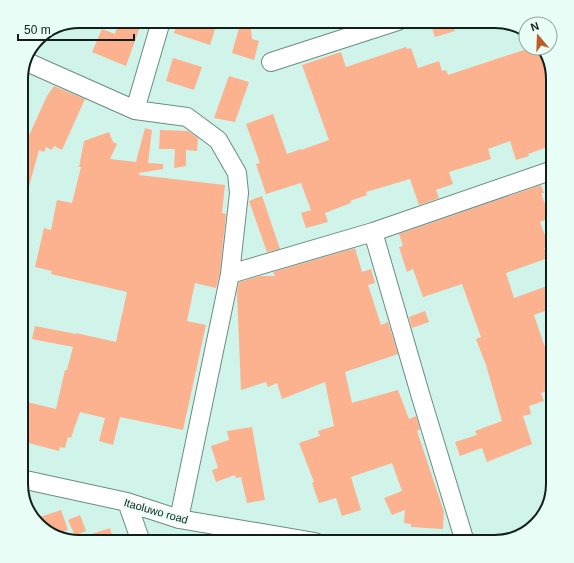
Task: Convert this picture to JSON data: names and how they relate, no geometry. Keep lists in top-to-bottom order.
{
  "streets": {
    "street": ["Itaoluwo road"]
  },
  "scale_bar": "50 m",
  "north": "top"
}
